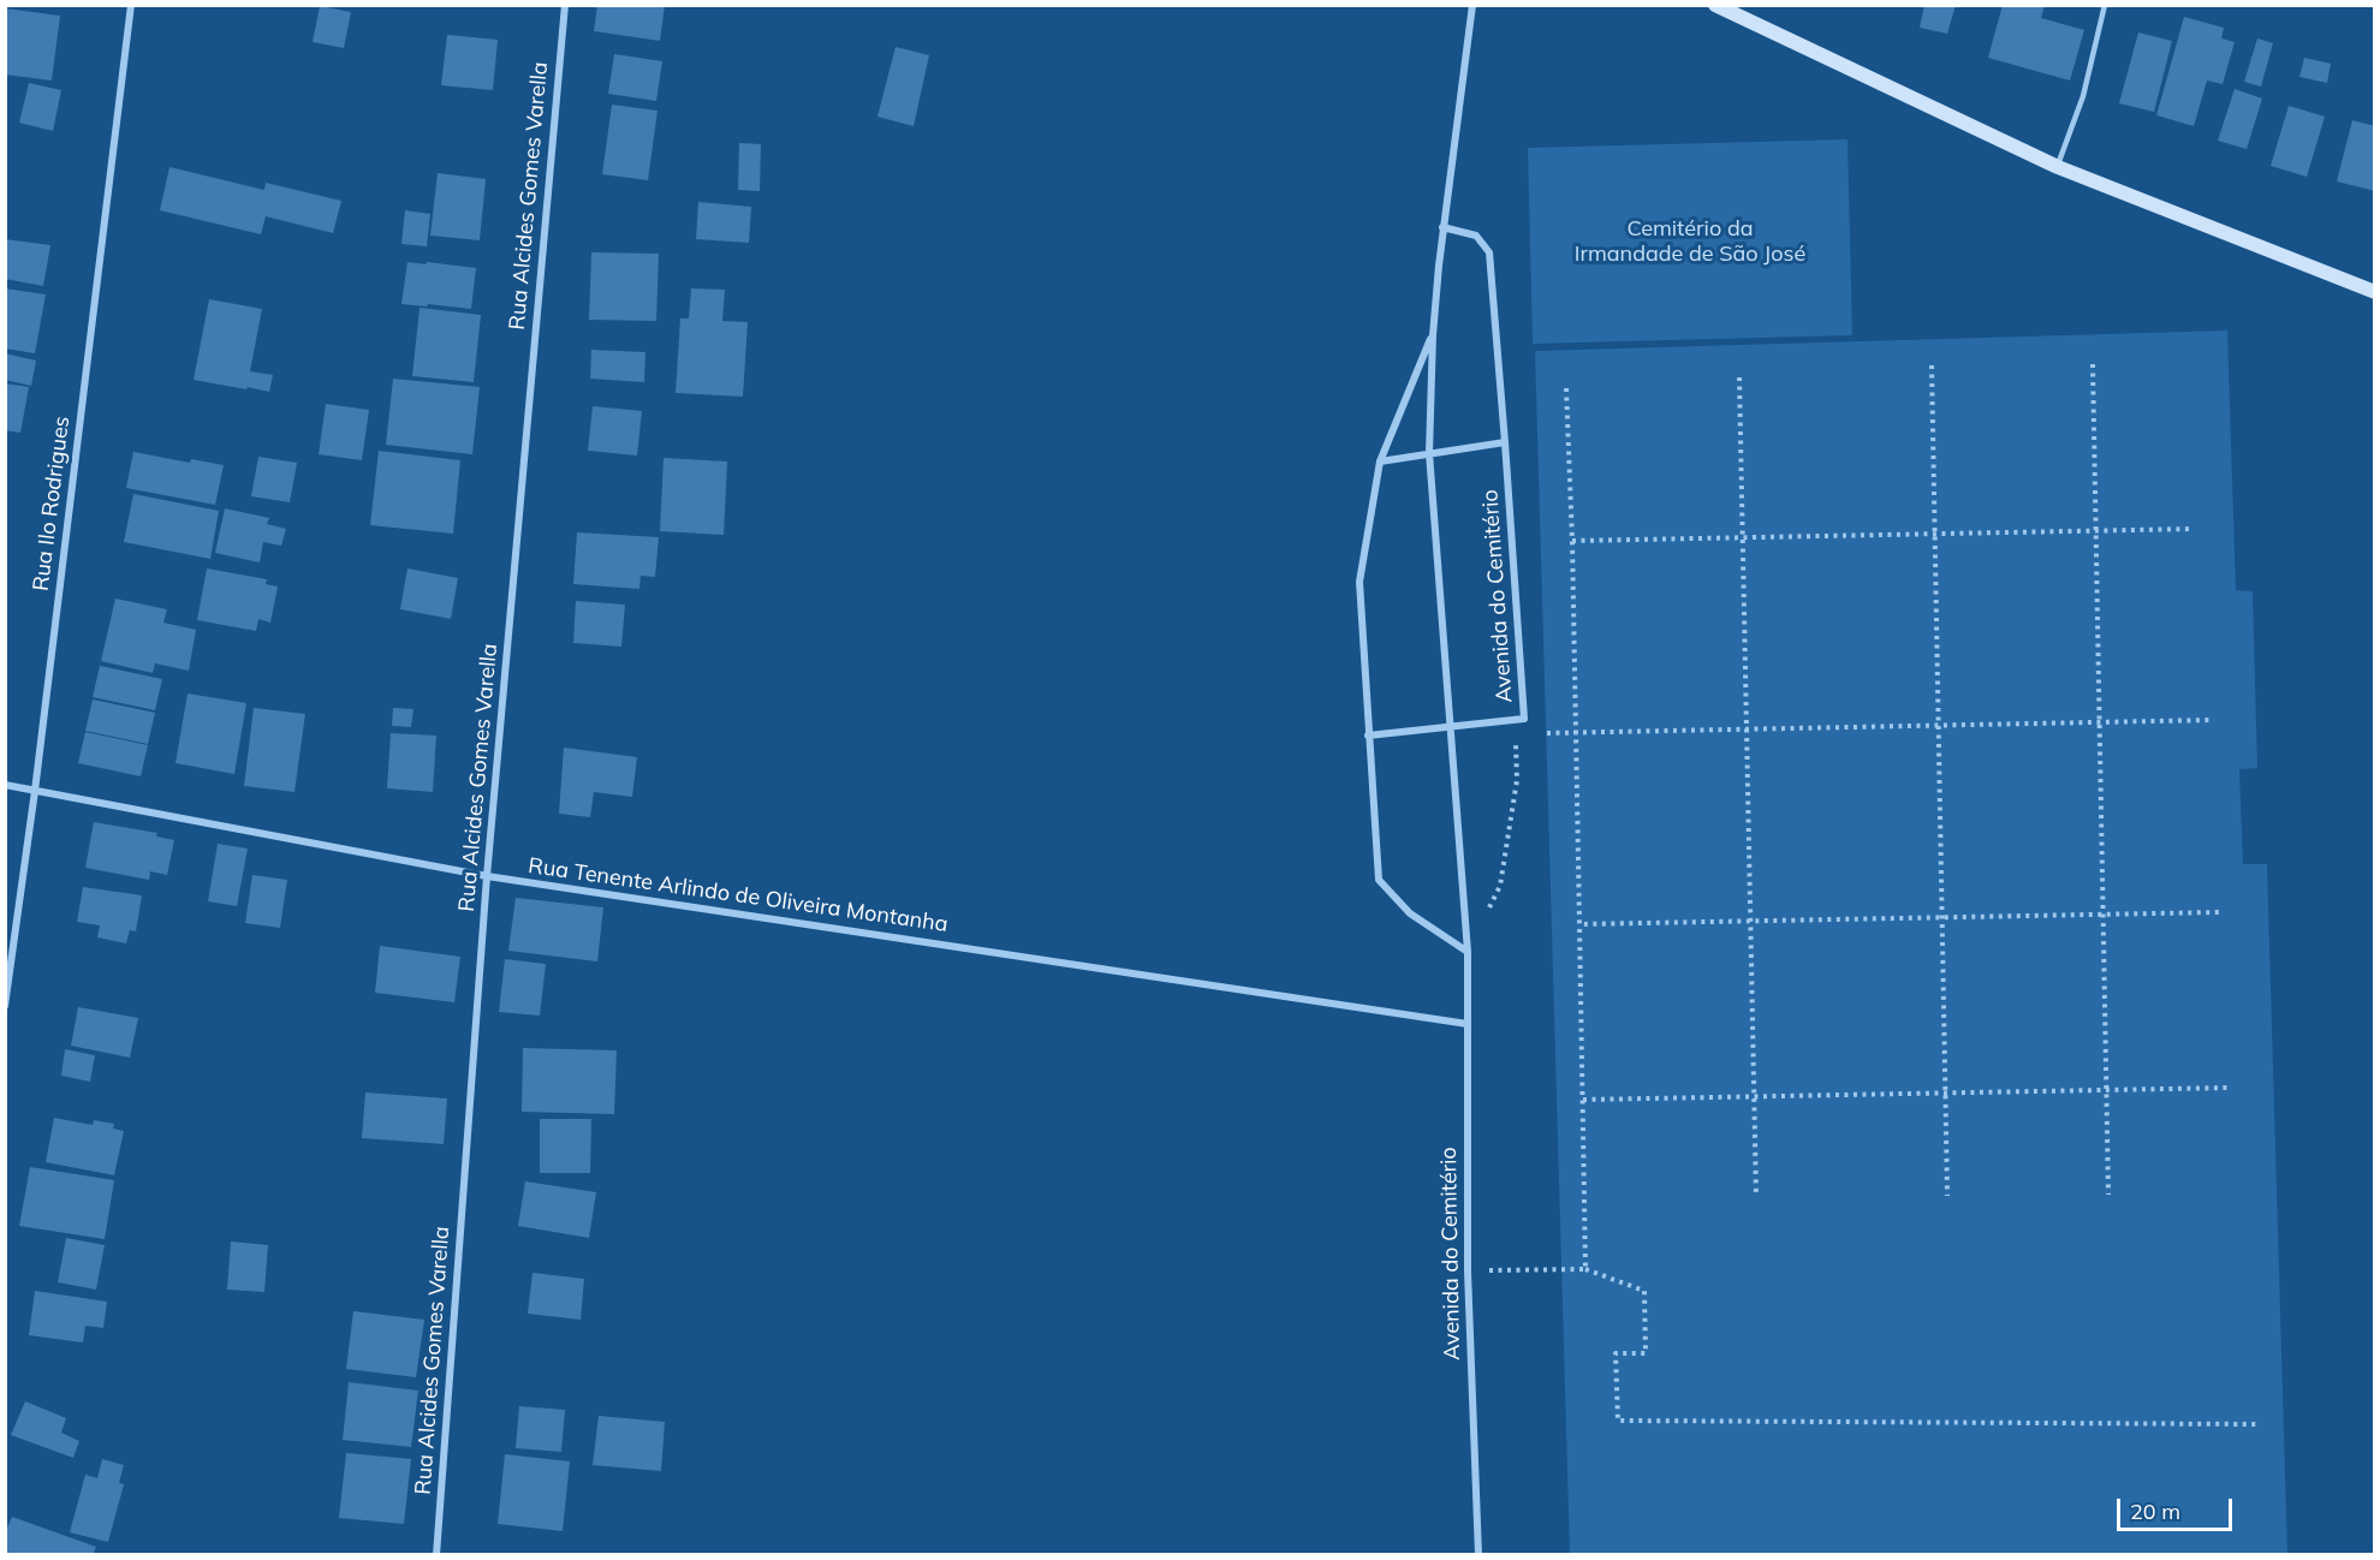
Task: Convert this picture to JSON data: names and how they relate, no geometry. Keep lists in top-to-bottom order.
{
  "streets": {
    "street": [
      "Rua Alcides Gomes Varella",
      "Rua Ilo Rodrigues",
      "Avenida do Cemitério",
      "Rua Tenente Arlindo de Oliveira Montanha"
    ]
  },
  "crossings": [
    ["Rua Alcides Gomes Varella", "Rua Tenente Arlindo de Oliveira Montanha"],
    ["Rua Ilo Rodrigues", "Rua Tenente Arlindo de Oliveira Montanha"],
    ["Avenida do Cemitério", "Rua Tenente Arlindo de Oliveira Montanha"]
  ],
  "parks": ["Cemitério da Irmandade de São José"],
  "scale_bar": "20 m"
}
